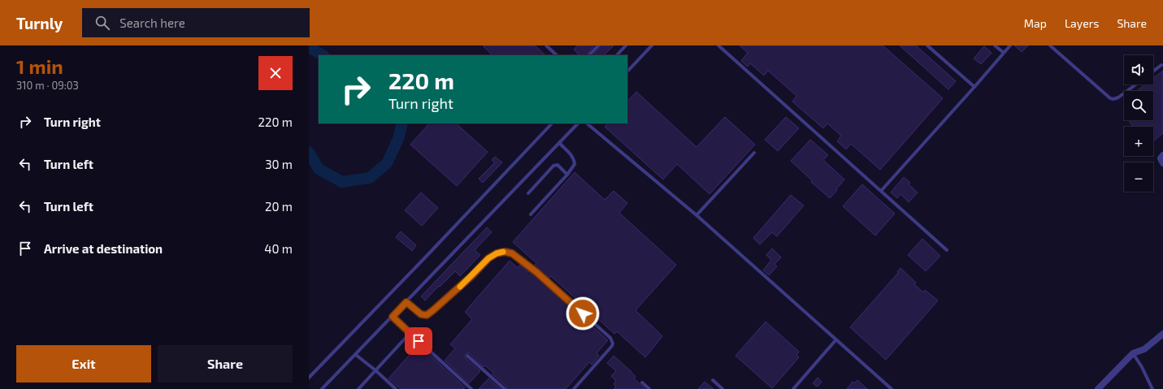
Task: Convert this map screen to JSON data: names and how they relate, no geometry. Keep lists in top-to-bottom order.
{
  "page": {
    "header": "Turnly",
    "search": "Search here",
    "nav": ["Map", "Layers", "Share"],
    "heading": ["1 min", "310 m · 09:03"],
    "map_buttons": ["+", "−"],
    "turn": ["220 m", "Turn right"],
    "list": [
      {
        "name": "Turn right",
        "value": "220 m"
      },
      {
        "name": "Turn left",
        "value": "30 m"
      },
      {
        "name": "Turn left",
        "value": "20 m"
      },
      {
        "name": "Arrive at destination",
        "value": "40 m"
      }
    ],
    "buttons": ["Exit", "Share"]
  }
}
